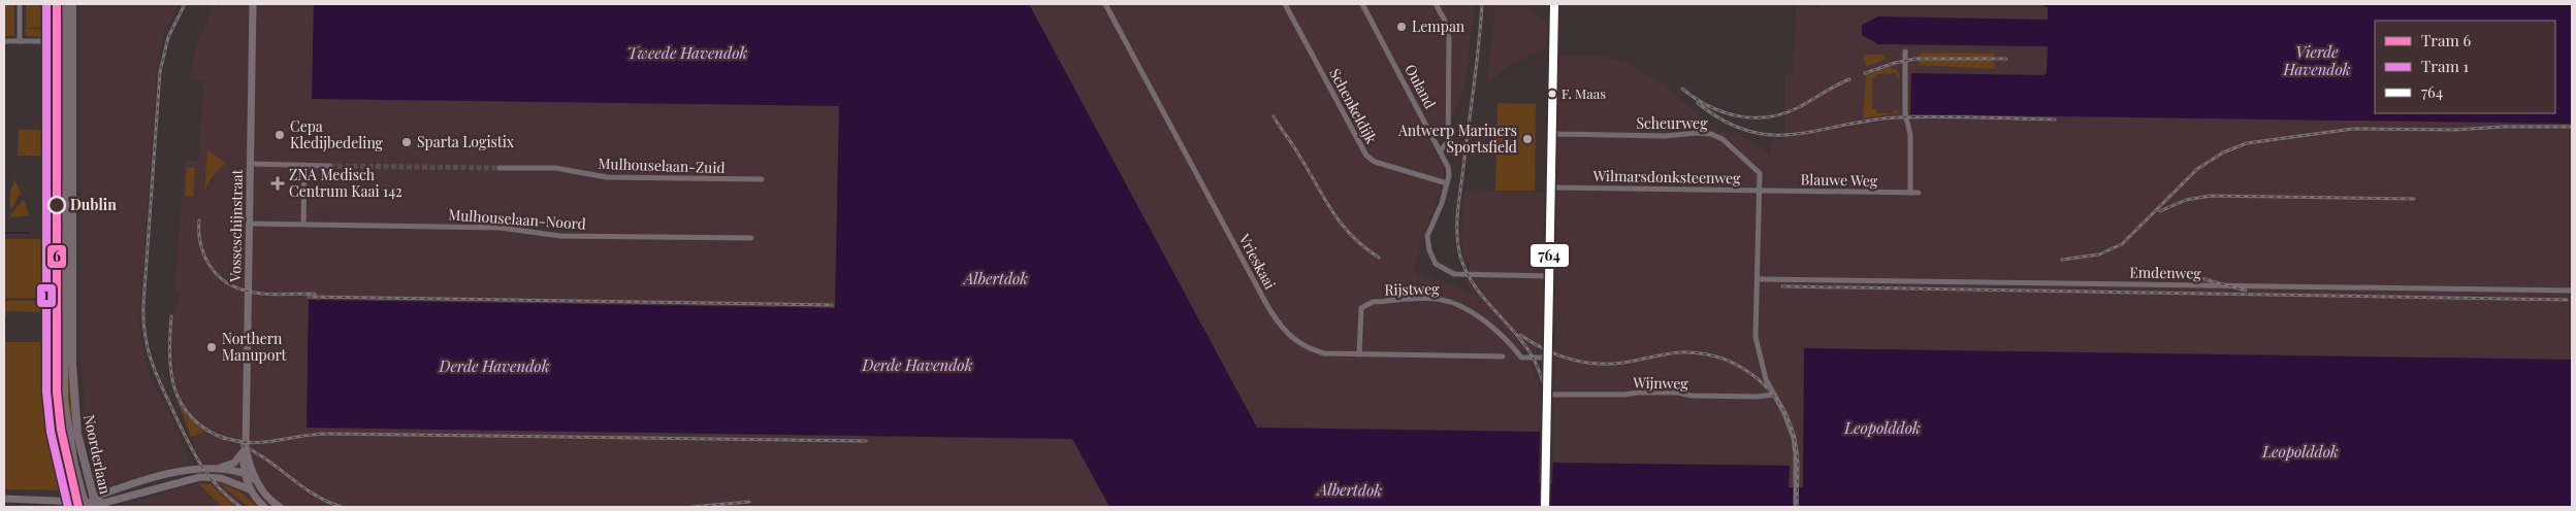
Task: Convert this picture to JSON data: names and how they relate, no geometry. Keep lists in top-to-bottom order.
{
  "streets": {
    "main road": ["Noorderlaan"],
    "street": [
      "Ouland",
      "Schenkeldijk",
      "Scheurweg",
      "Mulhouselaan-Zuid",
      "Wilmarsdonksteenweg",
      "Blauwe Weg",
      "Mulhouselaan-Noord",
      "Vosseschijnstraat",
      "Vrieskaai",
      "Emdenweg",
      "Rijstweg",
      "Wijnweg"
    ]
  },
  "crossings": [
    ["Ouland", "Schenkeldijk"],
    ["Scheurweg", "Wilmarsdonksteenweg"],
    ["Scheurweg", "Blauwe Weg"],
    ["Wilmarsdonksteenweg", "Blauwe Weg"],
    ["Wilmarsdonksteenweg", "Emdenweg"],
    ["Wilmarsdonksteenweg", "Wijnweg"],
    ["Mulhouselaan-Noord", "Vosseschijnstraat"],
    ["Vrieskaai", "Rijstweg"]
  ],
  "water": [
    "Vierde Havendok",
    "Tweede Havendok",
    "Albertdok",
    "Derde Havendok",
    "Leopolddok"
  ],
  "places": {
    "other": [
      "Lempan",
      "F. Maas",
      "Cepa Kledijbedeling",
      "Antwerp Mariners Sportsfield",
      "Sparta Logistix",
      "Dublin",
      "Northern Manuport"
    ],
    "health": ["ZNA Medisch Centrum Kaai 142"]
  },
  "lines": ["tram line 6", "tram line 1", "transit line 764"],
  "legend": ["Tram 6", "Tram 1", "764"]
}
